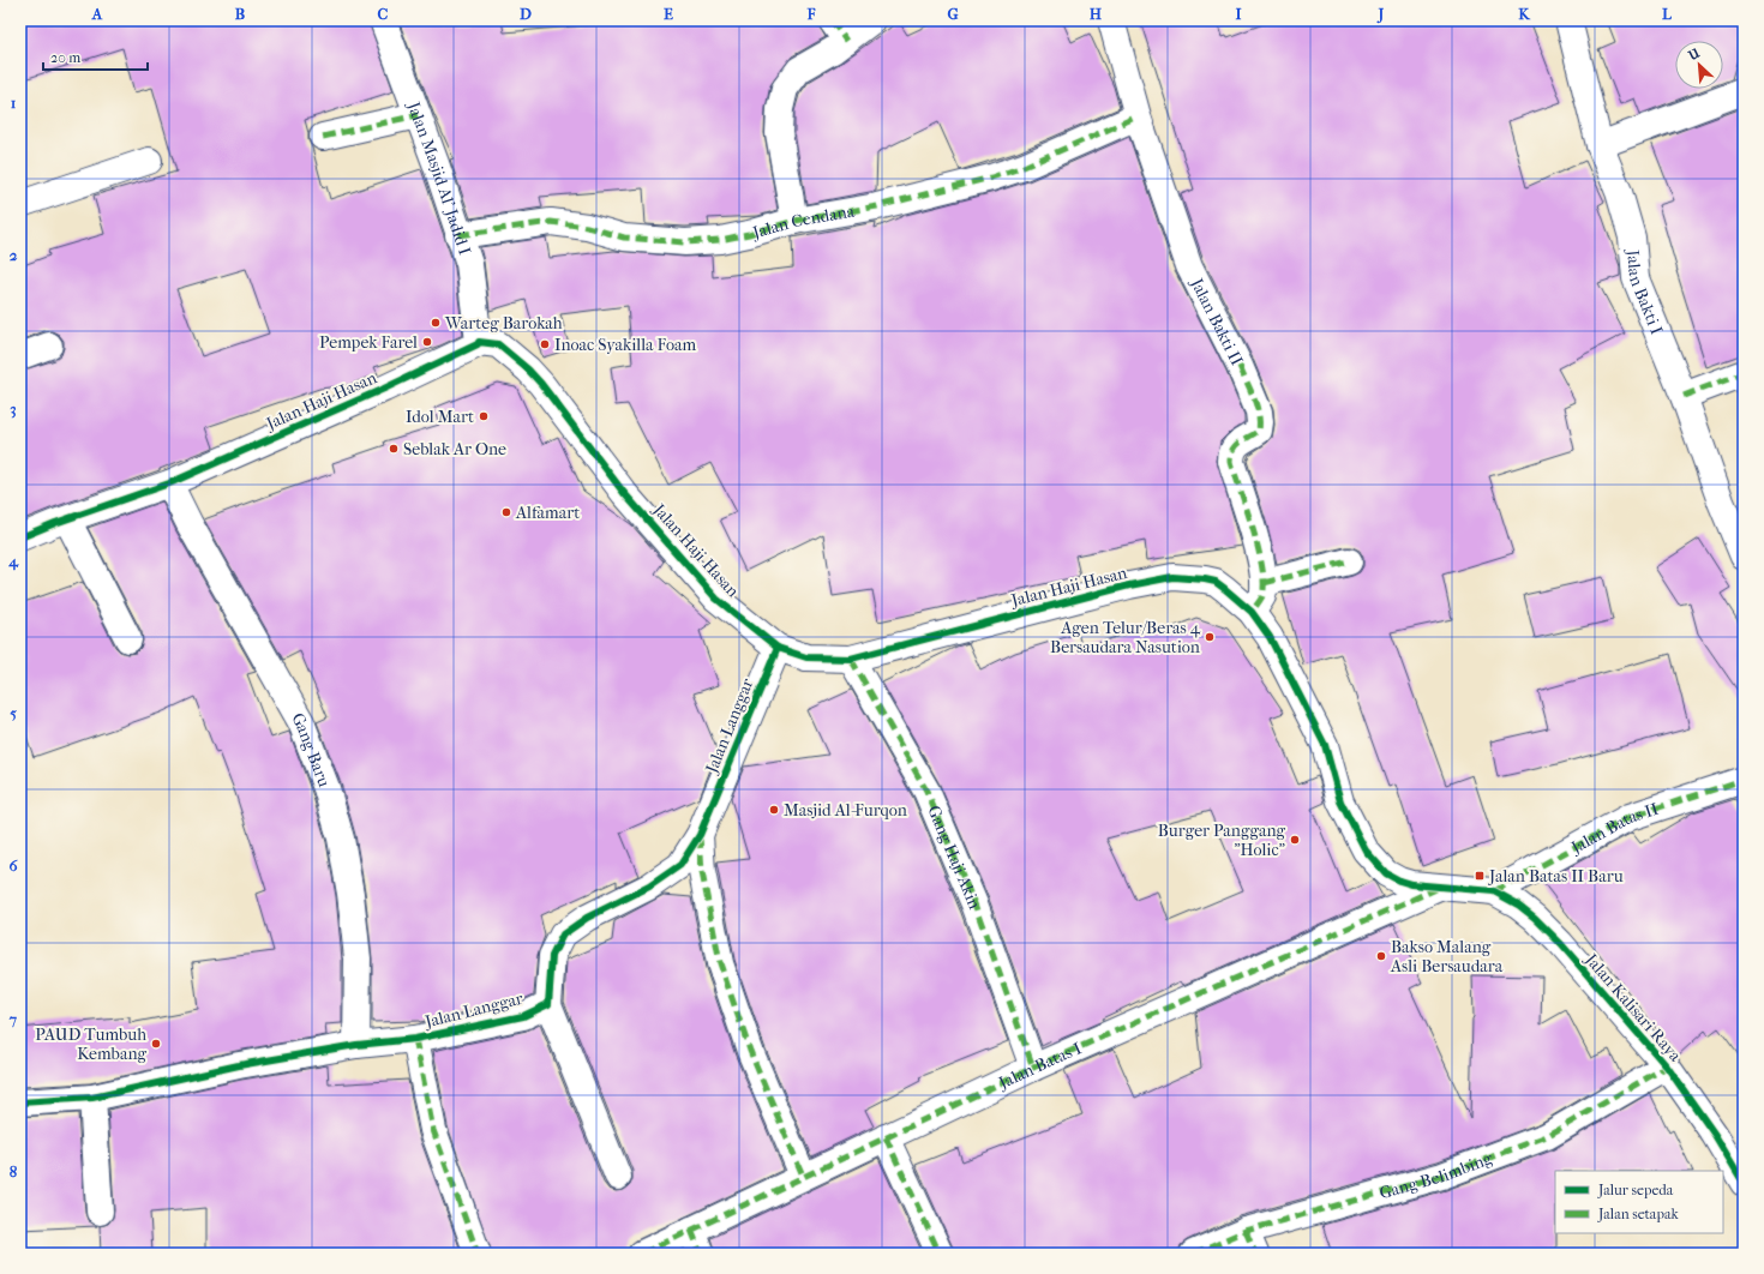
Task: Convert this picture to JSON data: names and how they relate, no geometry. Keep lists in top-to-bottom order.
{
  "streets": {
    "street": [
      "Jalan Masjid Al' Jadid I",
      "Jalan Cendana",
      "Jalan Bakti I",
      "Jalan Bakti II",
      "Jalan Haji Hasan",
      "Jalan Langgar",
      "Gang Baru",
      "Jalan Batas II",
      "Gang Haji Akin",
      "Jalan Kalisari Raya",
      "Jalan Batas I",
      "Gang Belimbing"
    ]
  },
  "crossings": [
    ["Jalan Masjid Al' Jadid I", "Jalan Cendana"],
    ["Jalan Masjid Al' Jadid I", "Jalan Haji Hasan"],
    ["Jalan Cendana", "Jalan Bakti II"],
    ["Jalan Bakti II", "Jalan Haji Hasan"],
    ["Jalan Haji Hasan", "Jalan Langgar"],
    ["Jalan Haji Hasan", "Gang Baru"],
    ["Jalan Haji Hasan", "Jalan Batas II"],
    ["Jalan Haji Hasan", "Gang Haji Akin"],
    ["Jalan Haji Hasan", "Jalan Kalisari Raya"],
    ["Jalan Haji Hasan", "Jalan Batas I"],
    ["Jalan Langgar", "Gang Baru"],
    ["Jalan Batas II", "Jalan Kalisari Raya"],
    ["Gang Haji Akin", "Jalan Batas I"],
    ["Jalan Kalisari Raya", "Gang Belimbing"]
  ],
  "places": {
    "other": [
      "Warteg Barokah",
      "Pempek Farel",
      "Inoac Syakilla Foam",
      "Idol Mart",
      "Seblak Ar One",
      "Alfamart",
      "Agen Telur/Beras 4 Bersaudara Nasution",
      "Masjid Al-Furqon",
      "Burger Panggang \"Holic\"",
      "Bakso Malang Asli Bersaudara",
      "PAUD Tumbuh Kembang"
    ],
    "transit": ["Jalan Batas II Baru"]
  },
  "legend": ["Jalur sepeda", "Jalan setapak"],
  "scale_bar": "20 m",
  "north": "top left",
  "grid": {
    "columns": [
      "A",
      "B",
      "C",
      "D",
      "E",
      "F",
      "G",
      "H",
      "I",
      "J",
      "K",
      "L"
    ],
    "rows": [
      "1",
      "2",
      "3",
      "4",
      "5",
      "6",
      "7",
      "8"
    ]
  }
}
